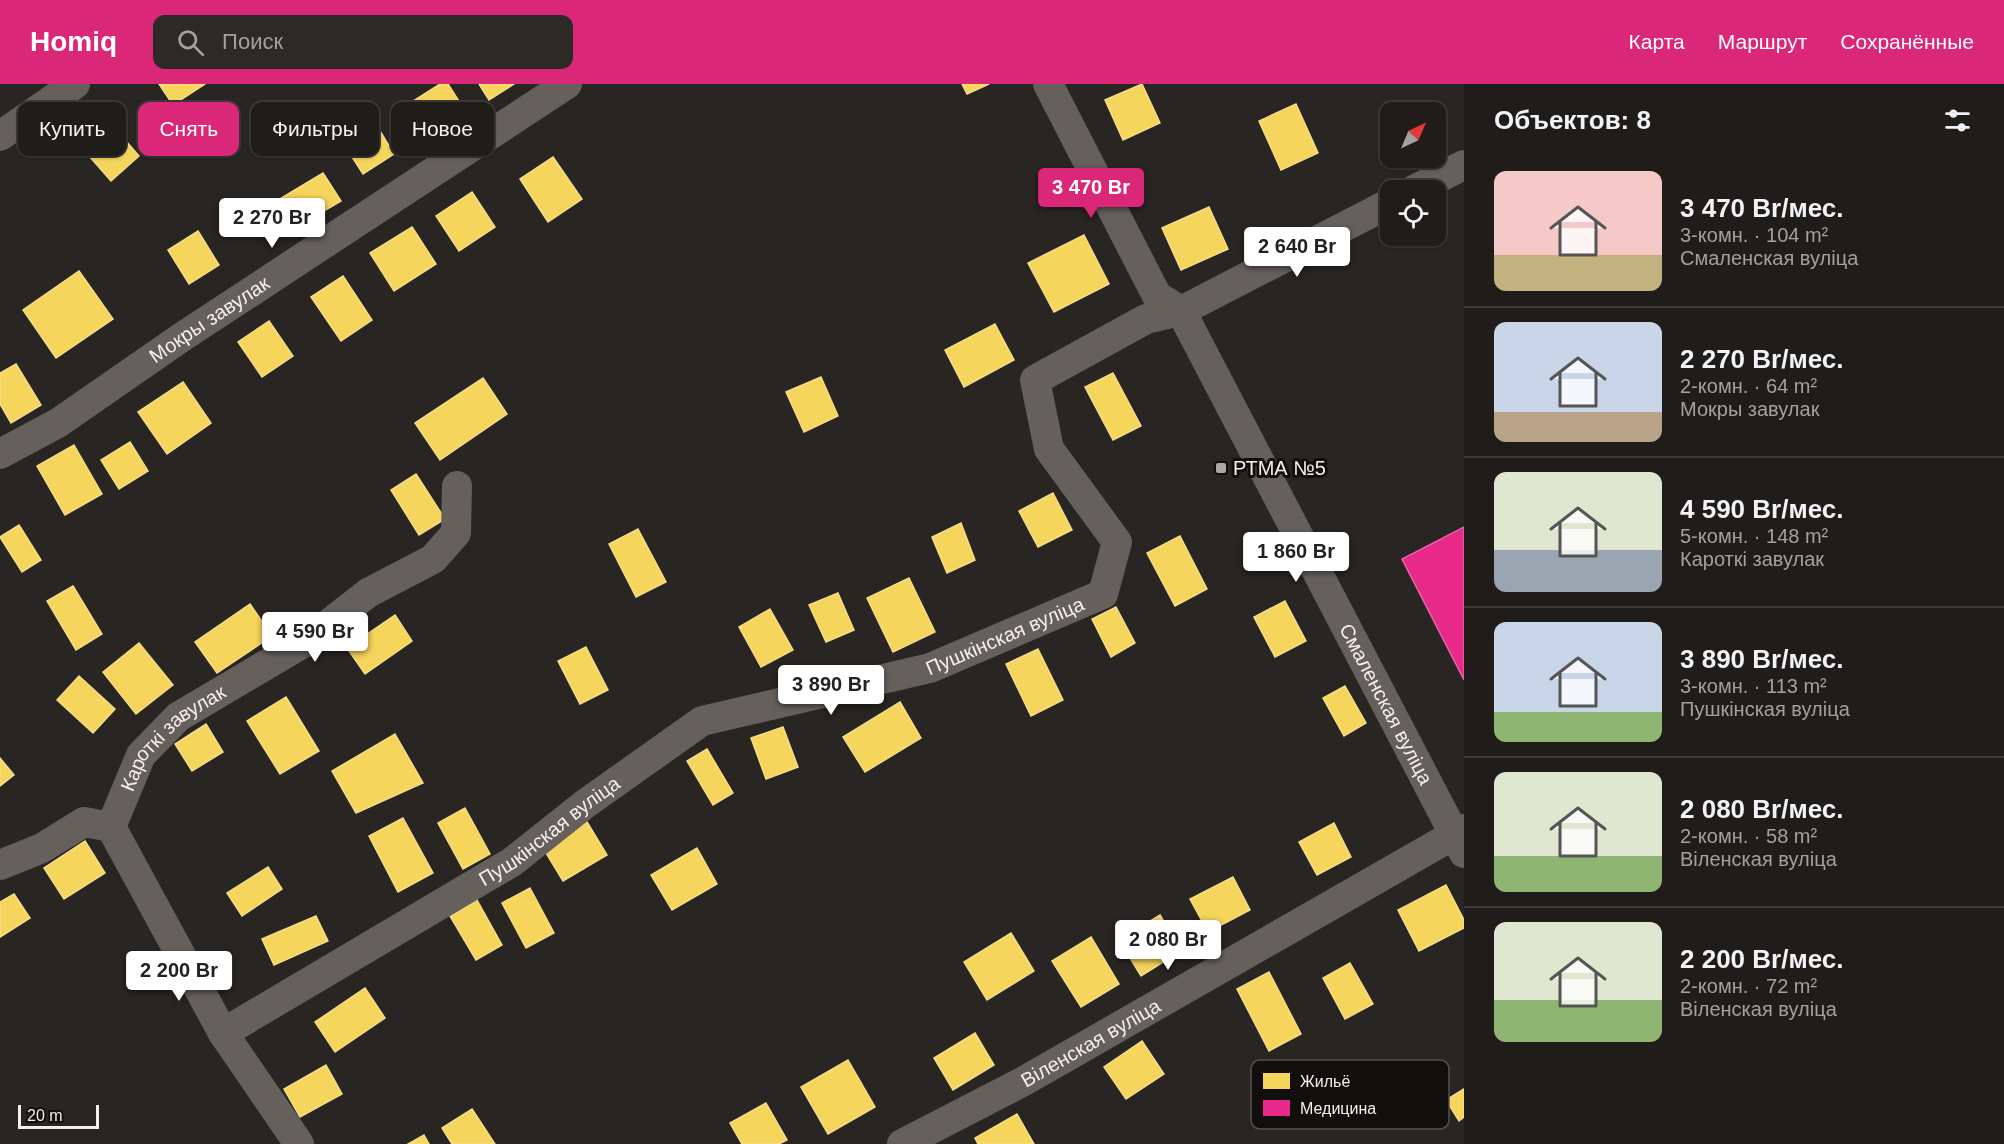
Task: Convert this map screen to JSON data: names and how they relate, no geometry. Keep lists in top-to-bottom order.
{
  "streets": {
    "street": [
      "Мокры завулак",
      "Пушкінская вуліца",
      "Смаленская вуліца",
      "Кароткі завулак",
      "Віленская вуліца"
    ]
  },
  "crossings": [
    ["Пушкінская вуліца", "Смаленская вуліца"],
    ["Смаленская вуліца", "Віленская вуліца"]
  ],
  "places": {
    "transit": ["РТМА №5"]
  },
  "legend": ["Жильё", "Медицина"],
  "scale_bar": "20 m",
  "north": "top right",
  "page": {
    "header": "Homiq",
    "search": "Поиск",
    "nav": ["Карта", "Маршрут", "Сохранённые"],
    "heading": "Объектов: 8",
    "chip": [
      "Купить",
      "Снять",
      "Фильтры",
      "Новое"
    ],
    "list": [
      {
        "name": "3 470 Br/мес.",
        "note": "3-комн. · 104 m² · Смаленская вуліца"
      },
      {
        "name": "2 270 Br/мес.",
        "note": "2-комн. · 64 m² · Мокры завулак"
      },
      {
        "name": "4 590 Br/мес.",
        "note": "5-комн. · 148 m² · Кароткі завулак"
      },
      {
        "name": "3 890 Br/мес.",
        "note": "3-комн. · 113 m² · Пушкінская вуліца"
      },
      {
        "name": "2 080 Br/мес.",
        "note": "2-комн. · 58 m² · Віленская вуліца"
      },
      {
        "name": "2 200 Br/мес.",
        "note": "2-комн. · 72 m² · Віленская вуліца"
      }
    ],
    "price": [
      "3 470 Br",
      "2 270 Br",
      "2 640 Br",
      "1 860 Br",
      "4 590 Br",
      "3 890 Br",
      "2 080 Br",
      "2 200 Br"
    ],
    "scale": "20 m"
  }
}
